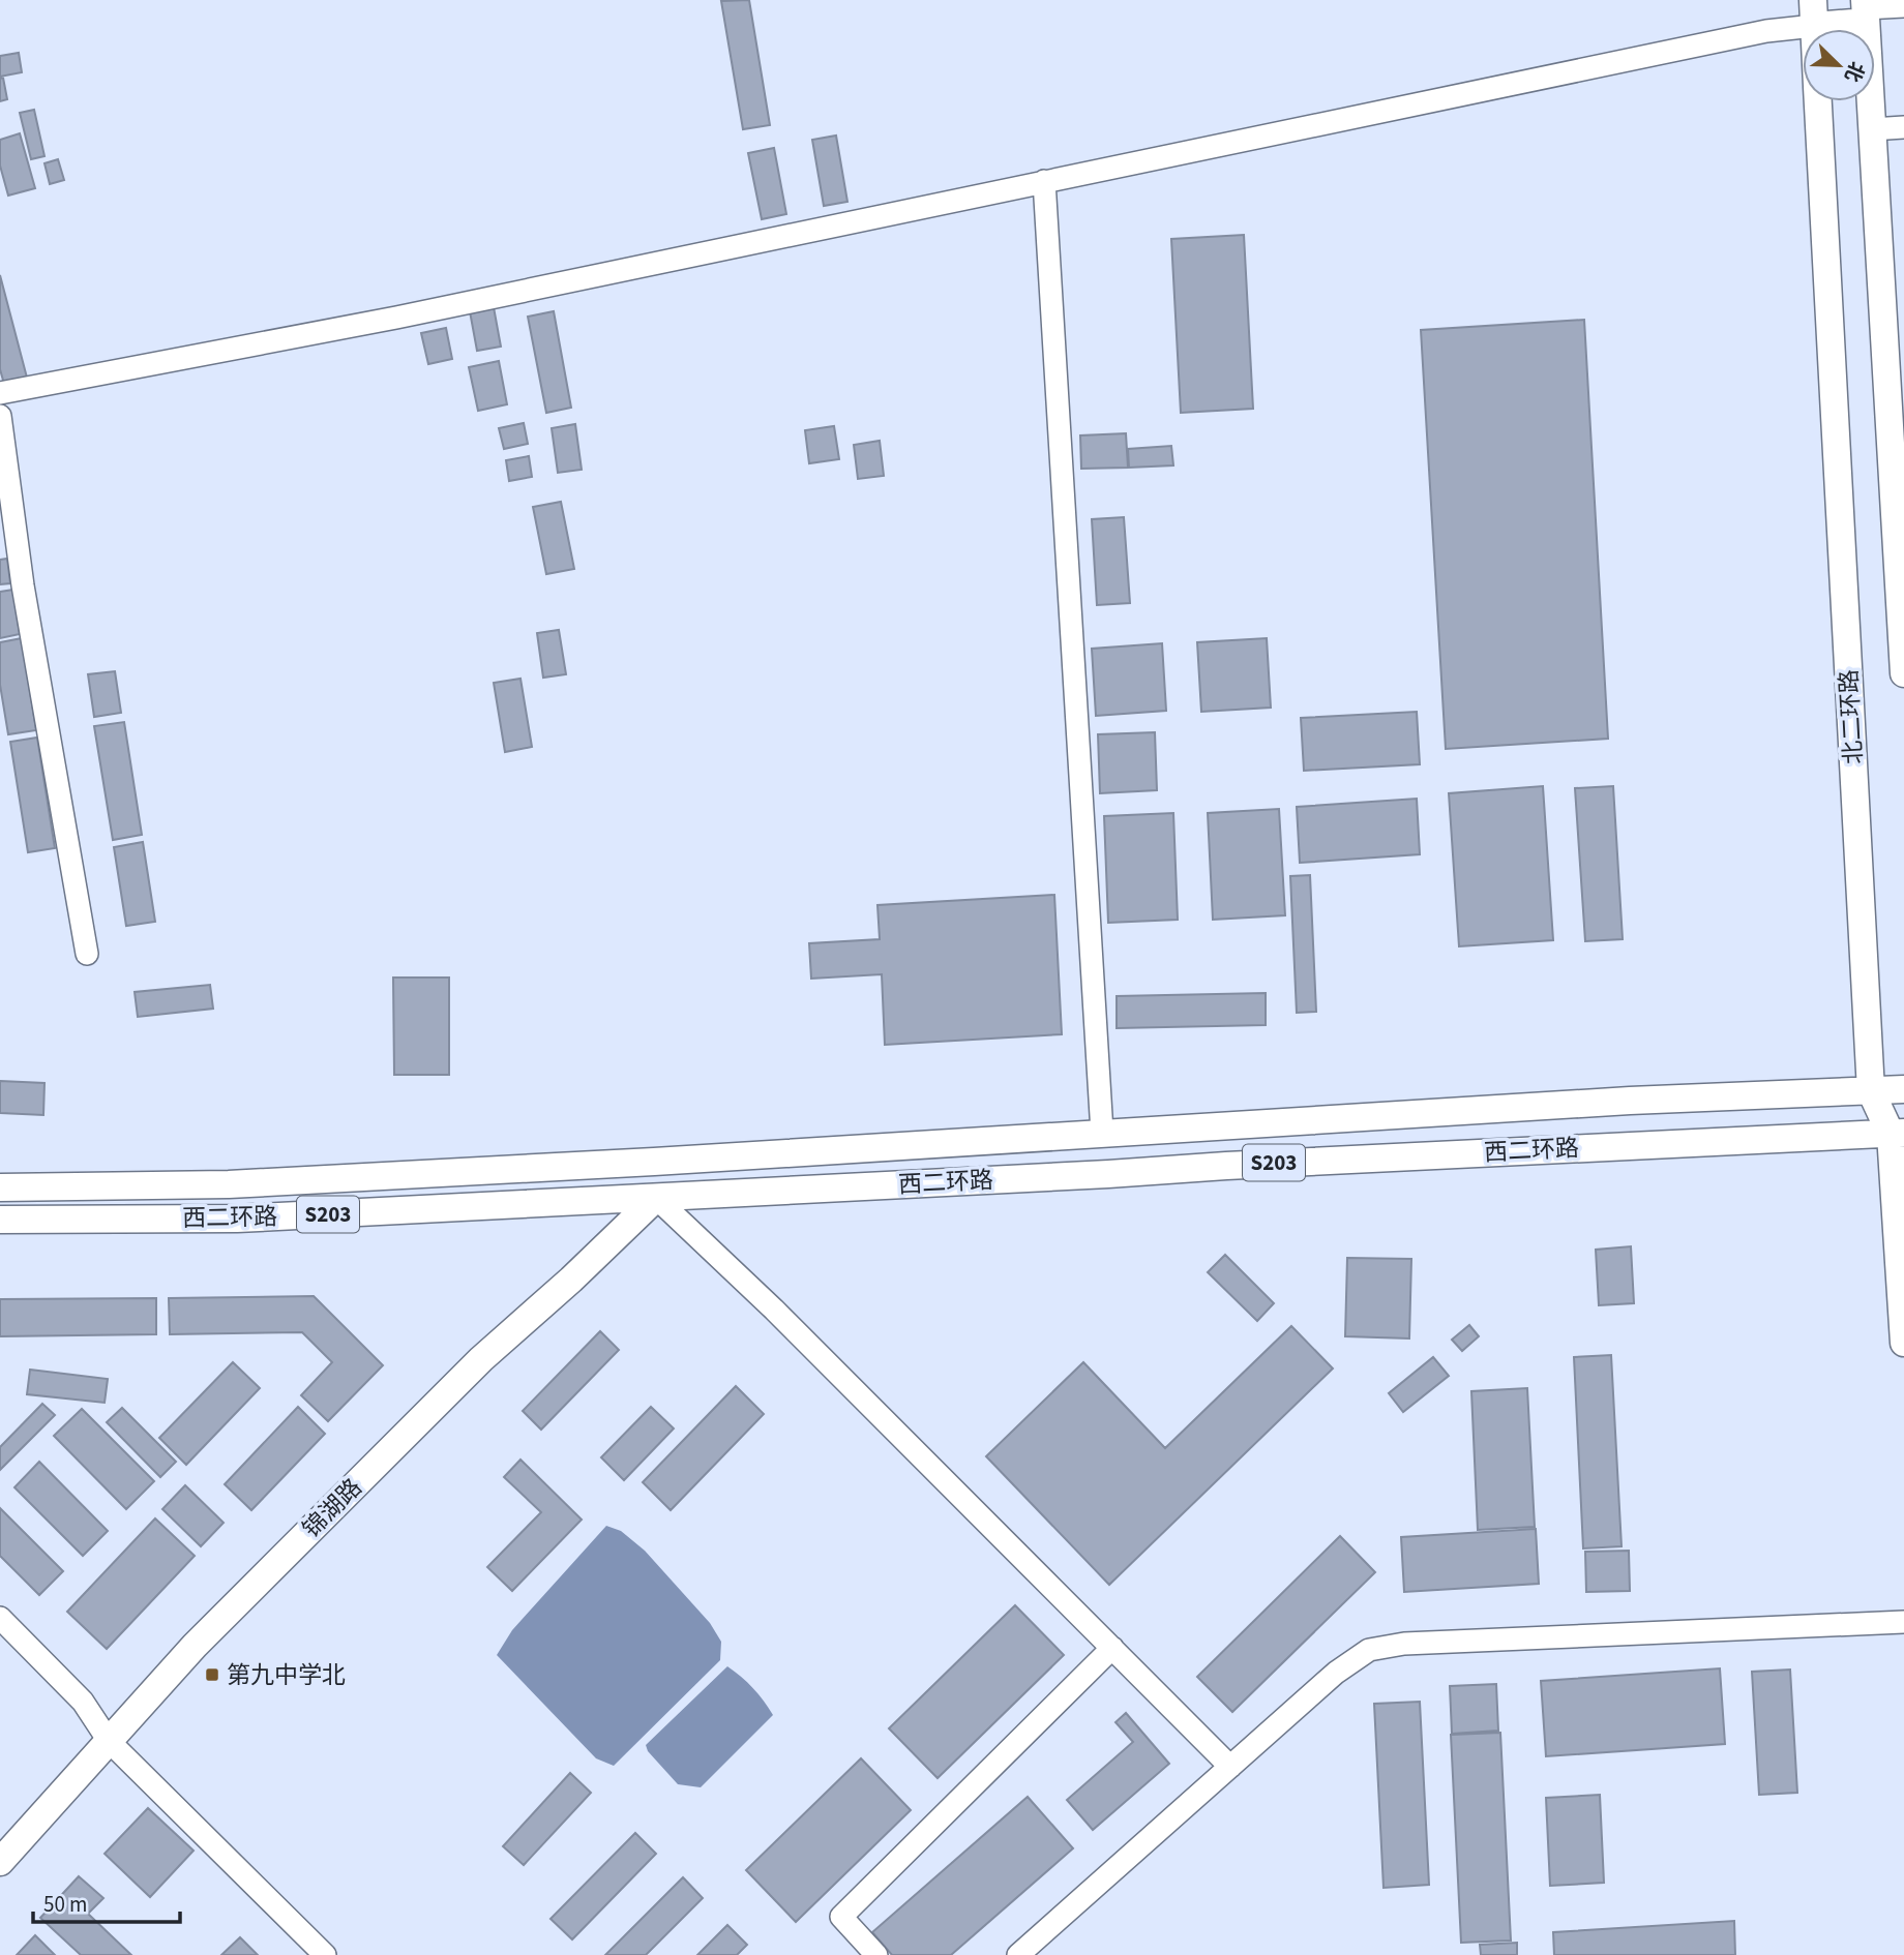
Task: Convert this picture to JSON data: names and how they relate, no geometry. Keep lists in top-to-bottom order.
{
  "streets": {
    "main road": [
      "北二环路",
      "西二环路",
      "S203",
      "锦湖路"
    ]
  },
  "crossings": [
    ["北二环路", "西二环路"],
    ["北二环路", "S203"],
    ["西二环路", "S203"],
    ["西二环路", "锦湖路"]
  ],
  "places": {
    "transit": ["第九中学北"]
  },
  "scale_bar": "50 m",
  "north": "bottom right"
}
